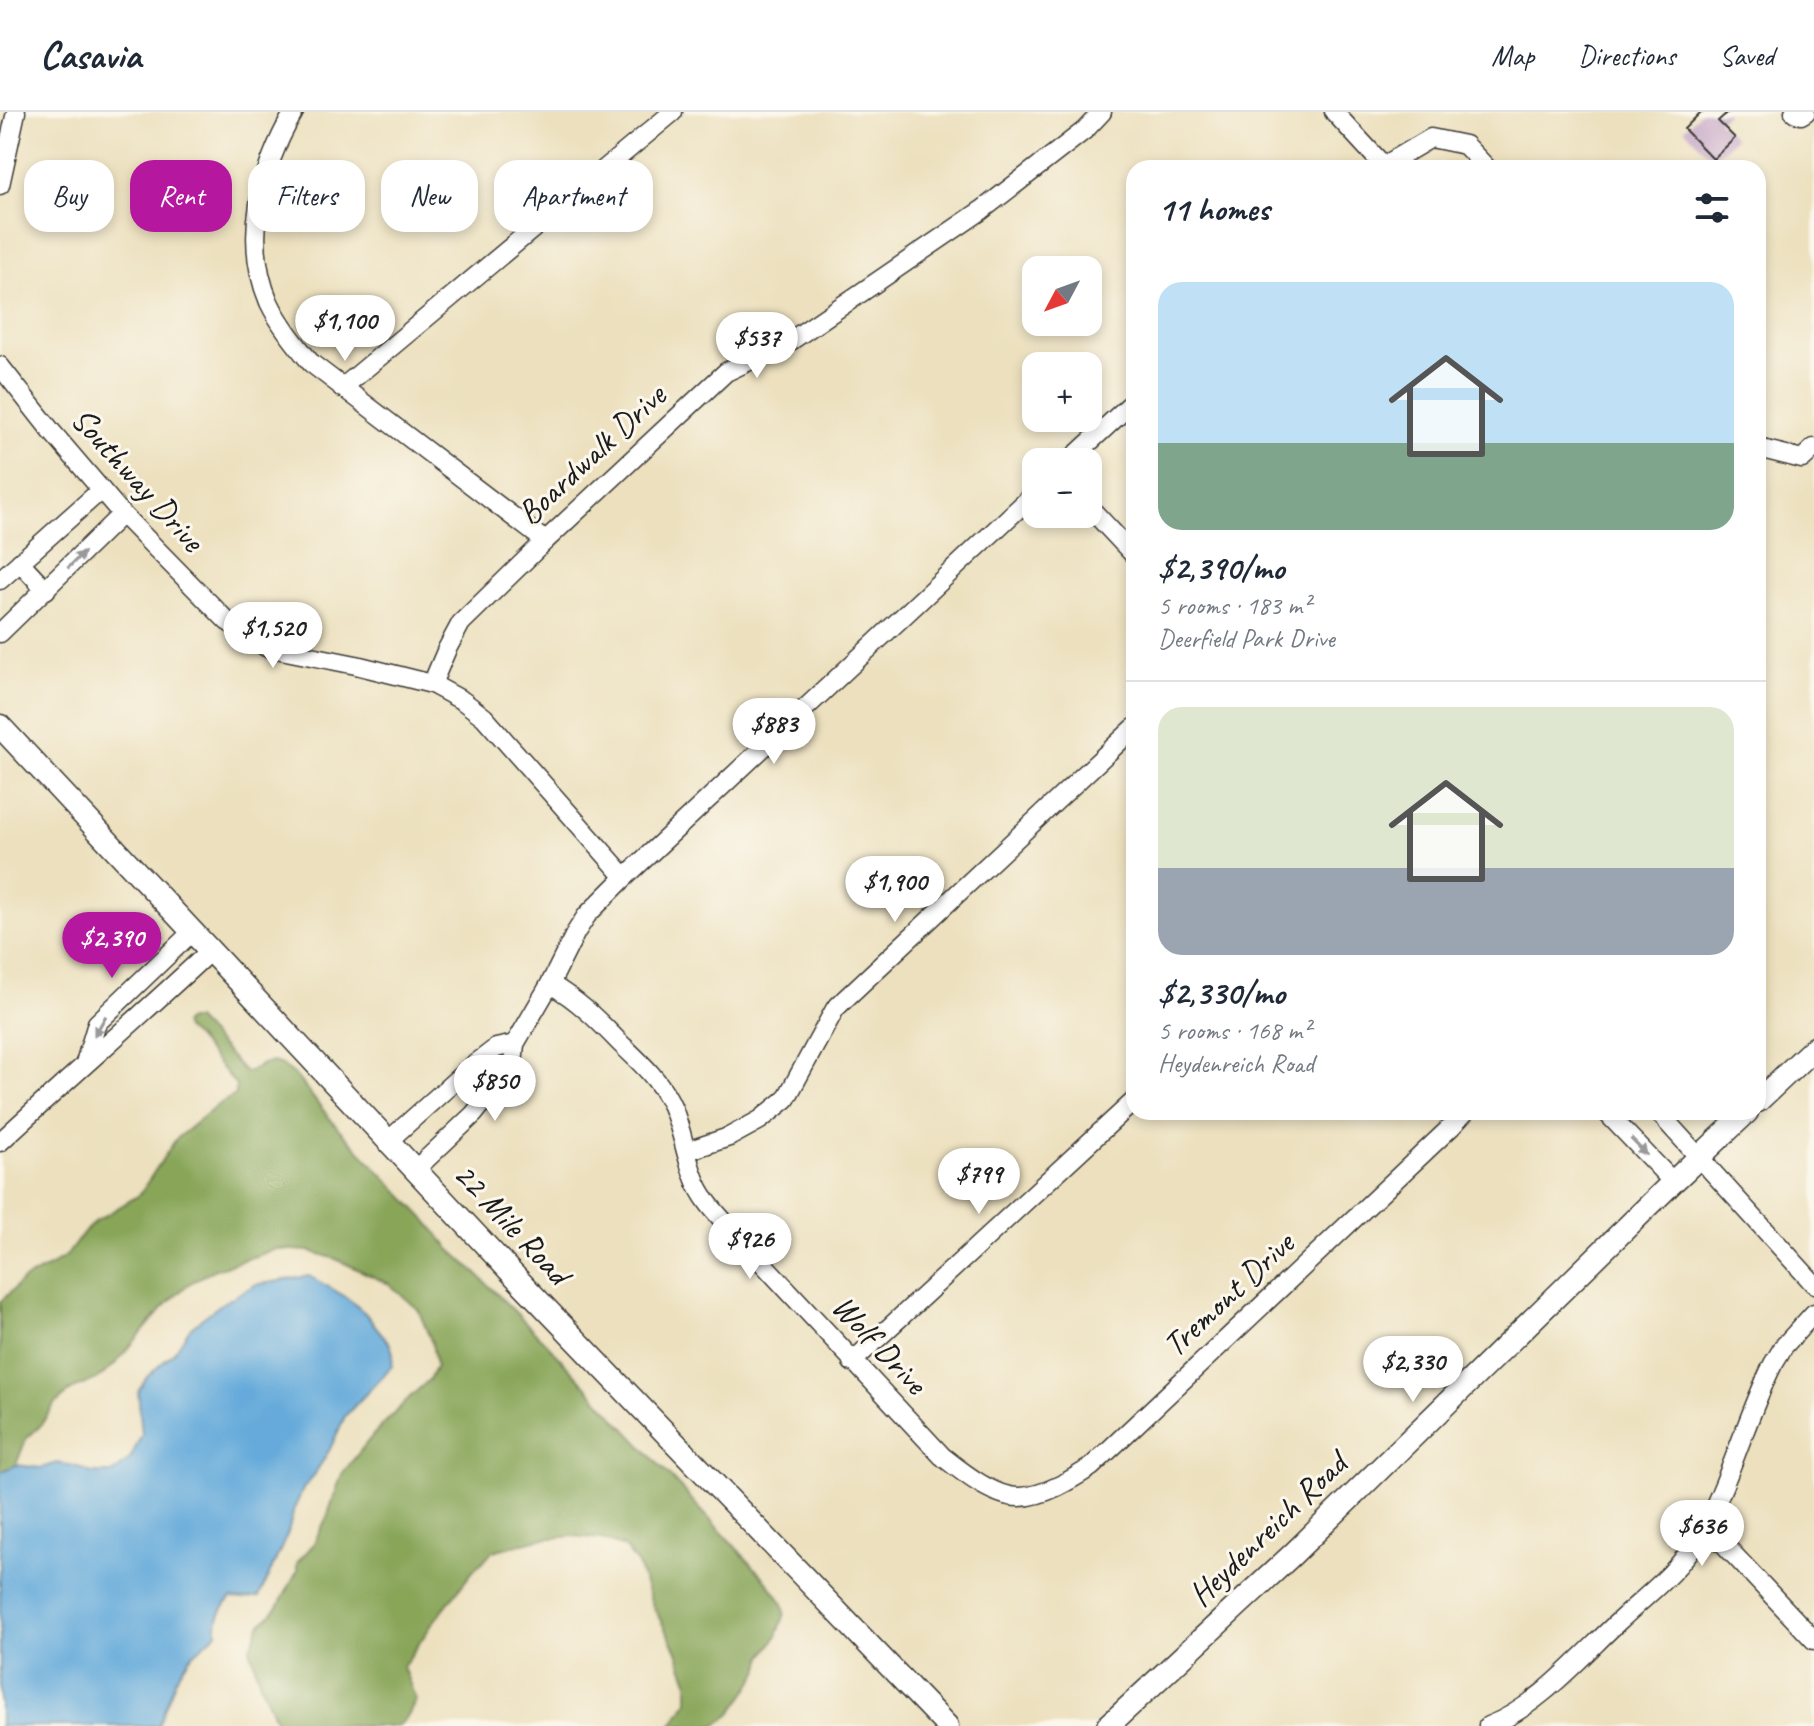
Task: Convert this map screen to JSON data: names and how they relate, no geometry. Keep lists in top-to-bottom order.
{
  "streets": {
    "street": [
      "Boardwalk Drive",
      "Southway Drive",
      "22 Mile Road",
      "Tremont Drive",
      "Wolf Drive",
      "Heydenreich Road"
    ]
  },
  "crossings": [
    ["Boardwalk Drive", "Southway Drive"],
    ["Tremont Drive", "Wolf Drive"]
  ],
  "north": "bottom left",
  "page": {
    "header": "Casavia",
    "nav": ["Map", "Directions", "Saved"],
    "chip": [
      "Buy",
      "Rent",
      "Filters",
      "New",
      "Apartment"
    ],
    "heading": "11 homes",
    "map_buttons": ["+", "−"],
    "list": [
      {
        "name": "$2,390/mo",
        "note": "5 rooms · 183 m² · Deerfield Park Drive"
      },
      {
        "name": "$2,330/mo",
        "note": "5 rooms · 168 m² · Heydenreich Road"
      }
    ],
    "price": [
      "$1,100",
      "$537",
      "$1,520",
      "$883",
      "$1,900",
      "$2,390",
      "$850",
      "$799",
      "$926",
      "$2,330",
      "$636"
    ]
  }
}
